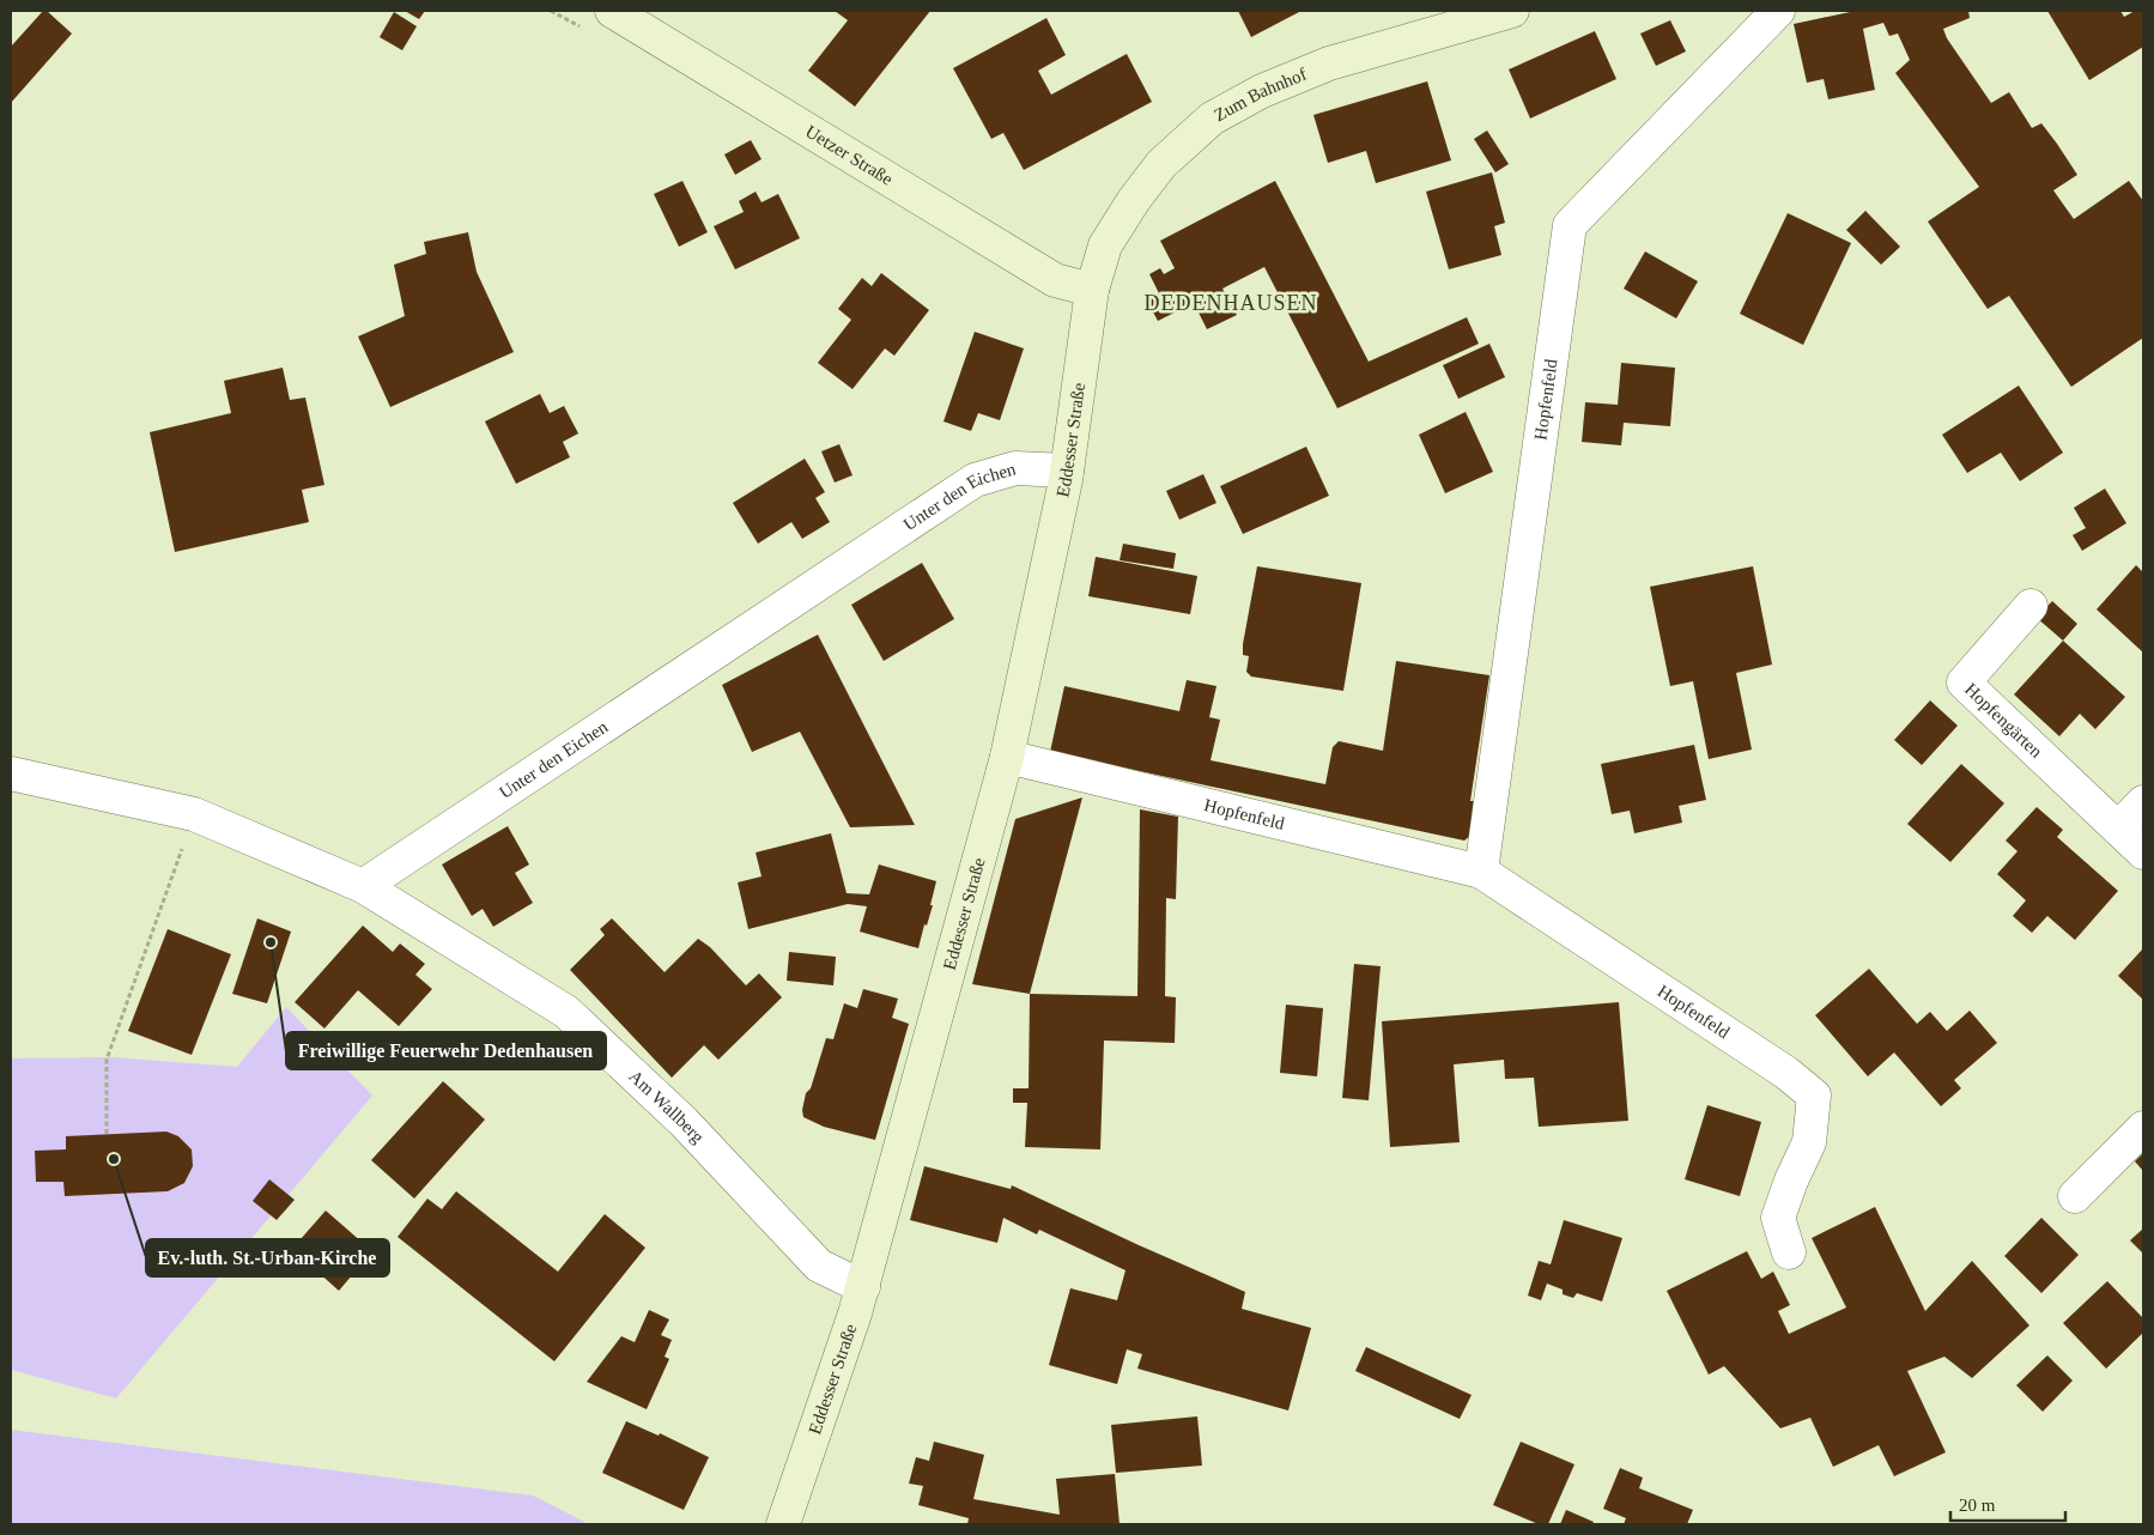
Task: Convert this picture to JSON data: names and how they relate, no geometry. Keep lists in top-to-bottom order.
{
  "streets": {
    "street": [
      "Zum Bahnhof",
      "Uetzer Straße",
      "Hopfenfeld",
      "Eddesser Straße",
      "Unter den Eichen",
      "Hopfengärten",
      "Am Wallberg"
    ]
  },
  "crossings": [
    ["Zum Bahnhof", "Uetzer Straße"],
    ["Zum Bahnhof", "Eddesser Straße"],
    ["Uetzer Straße", "Eddesser Straße"],
    ["Hopfenfeld", "Eddesser Straße"],
    ["Eddesser Straße", "Unter den Eichen"],
    ["Eddesser Straße", "Am Wallberg"],
    ["Unter den Eichen", "Am Wallberg"]
  ],
  "districts": ["DEDENHAUSEN"],
  "places": ["Freiwillige Feuerwehr Dedenhausen", "Ev.-luth. St.-Urban-Kirche"],
  "scale_bar": "20 m"
}
